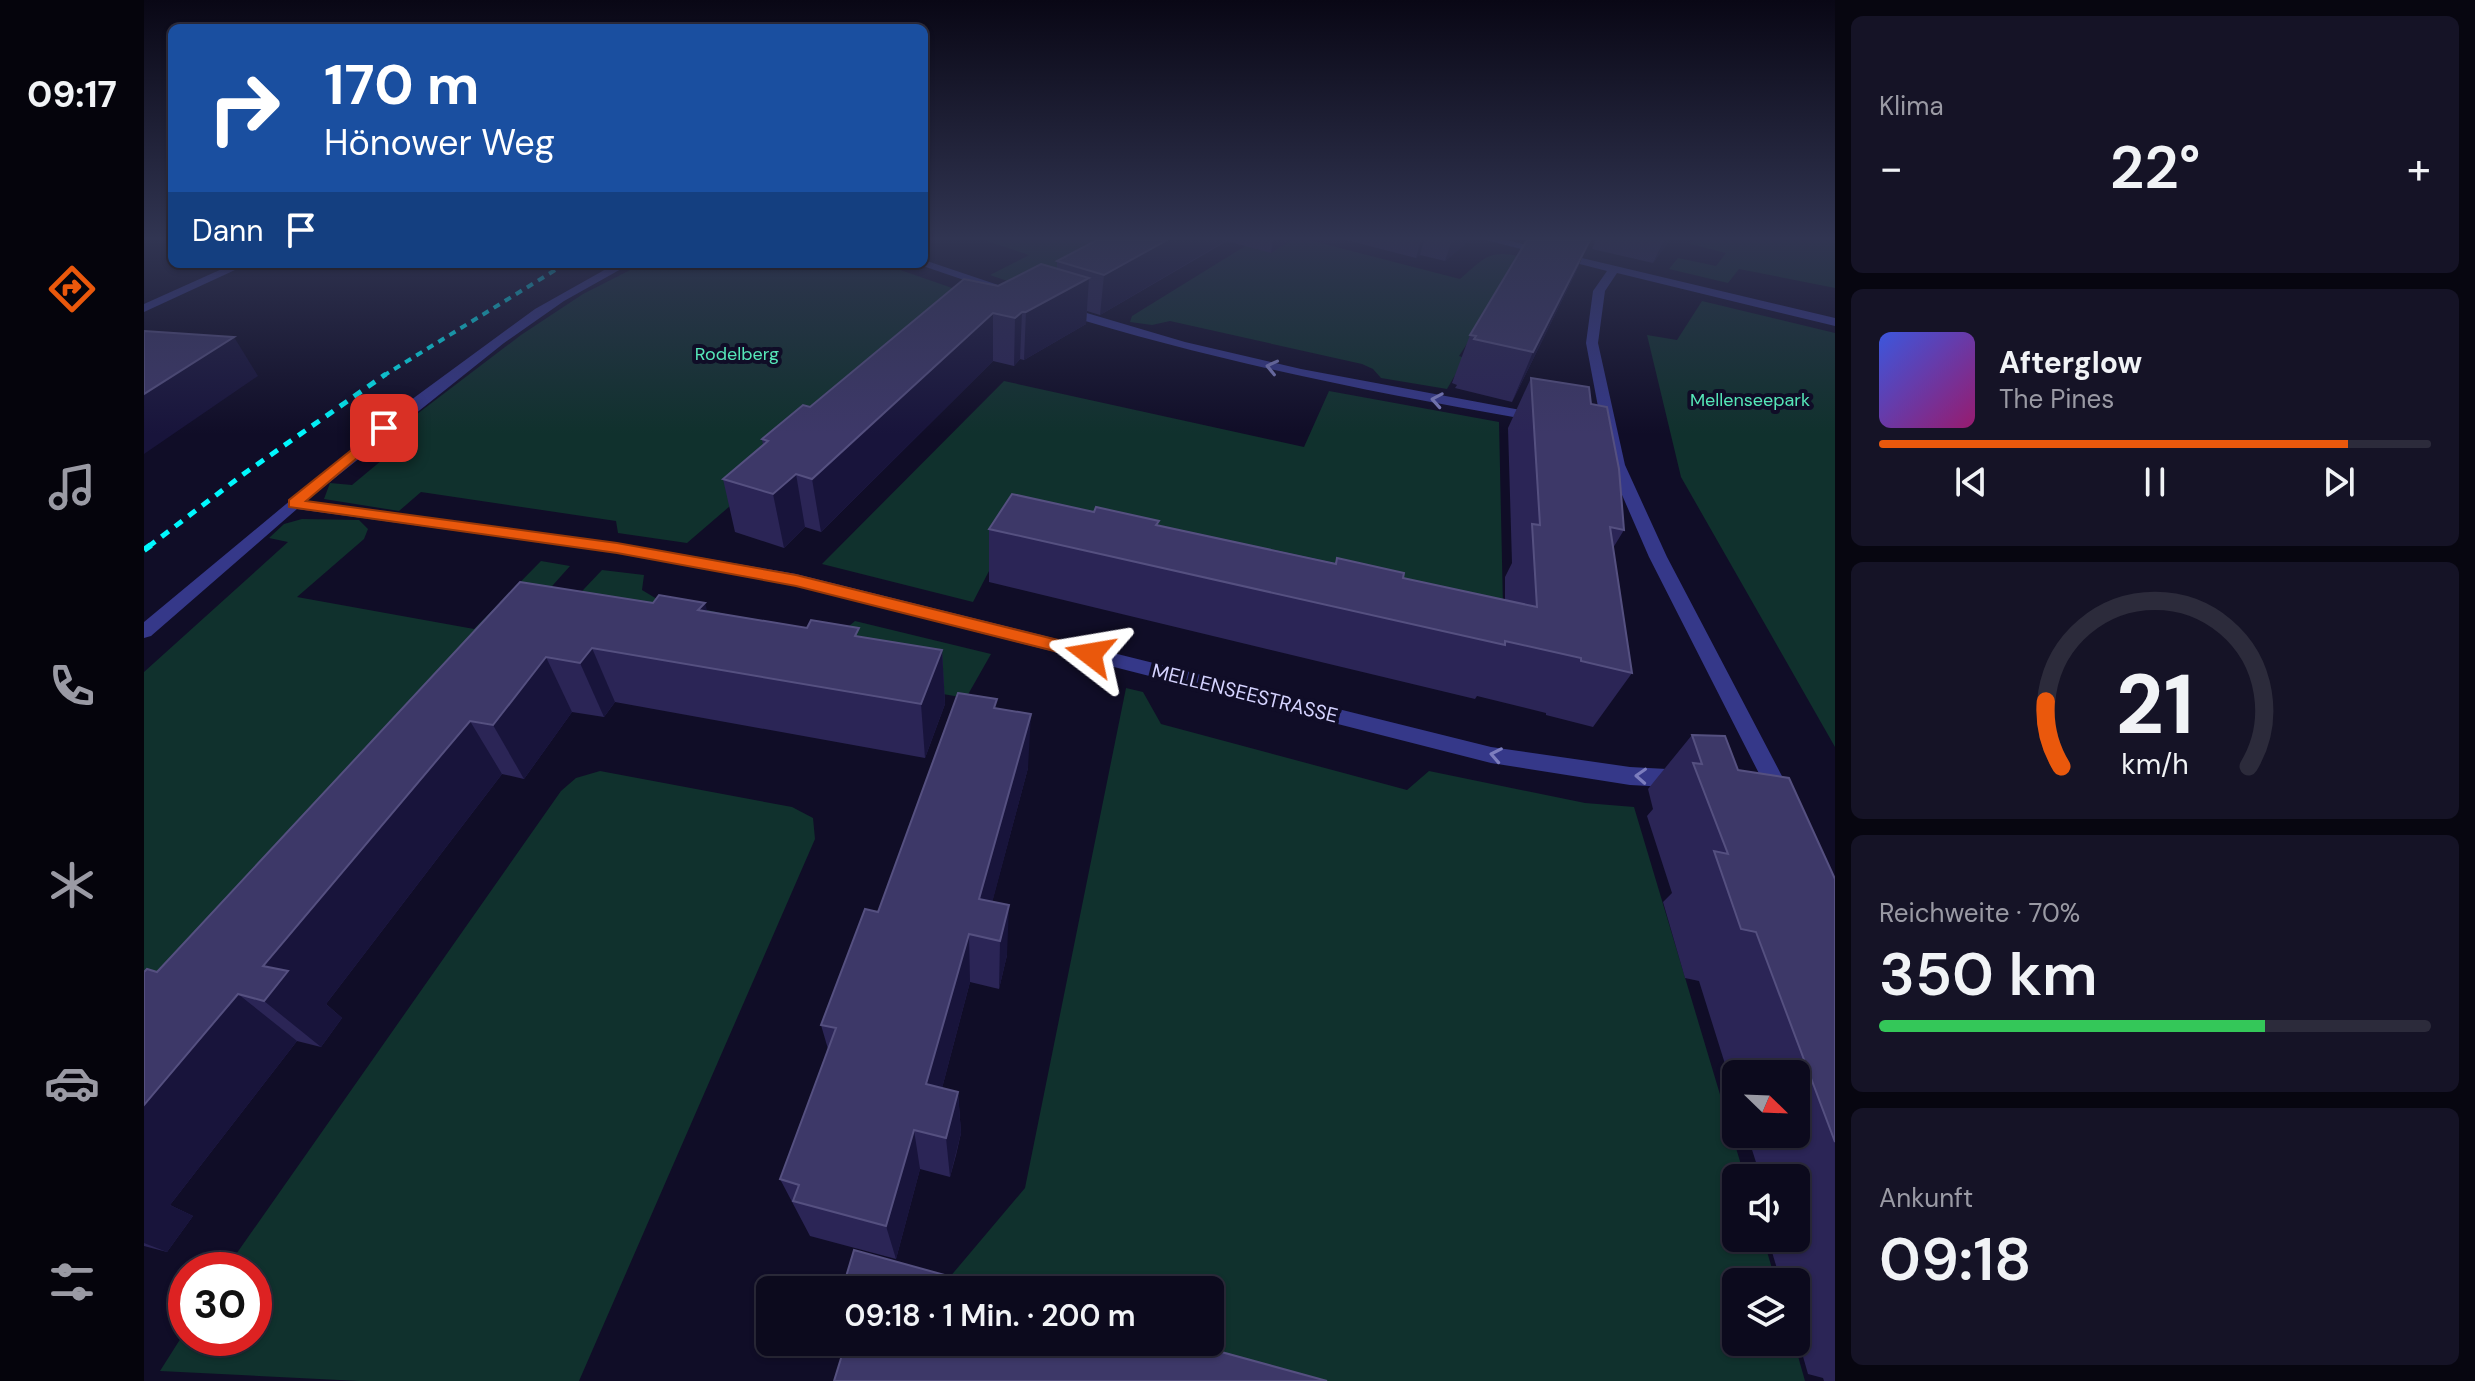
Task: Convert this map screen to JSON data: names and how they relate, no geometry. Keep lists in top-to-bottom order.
{
  "streets": {
    "street": ["MELLENSEESTRASSE"]
  },
  "one_way": ["MELLENSEESTRASSE"],
  "parks": ["Rodelberg", "Mellenseepark"],
  "north": "bottom right",
  "page": {
    "tabs": "09:17",
    "tile": [
      "Klima",
      ["Reichweite · 70%", "350 km"],
      ["Ankunft", "09:18"]
    ],
    "turn": ["170 m", "Hönower Weg"],
    "heat": ["−", "22°", "+"],
    "then": "Dann",
    "song": ["Afterglow", "The Pines"],
    "limit": "30",
    "trip": "09:18 · 1 Min. · 200 m",
    "gauge": ["21", "km/h"]
  }
}
